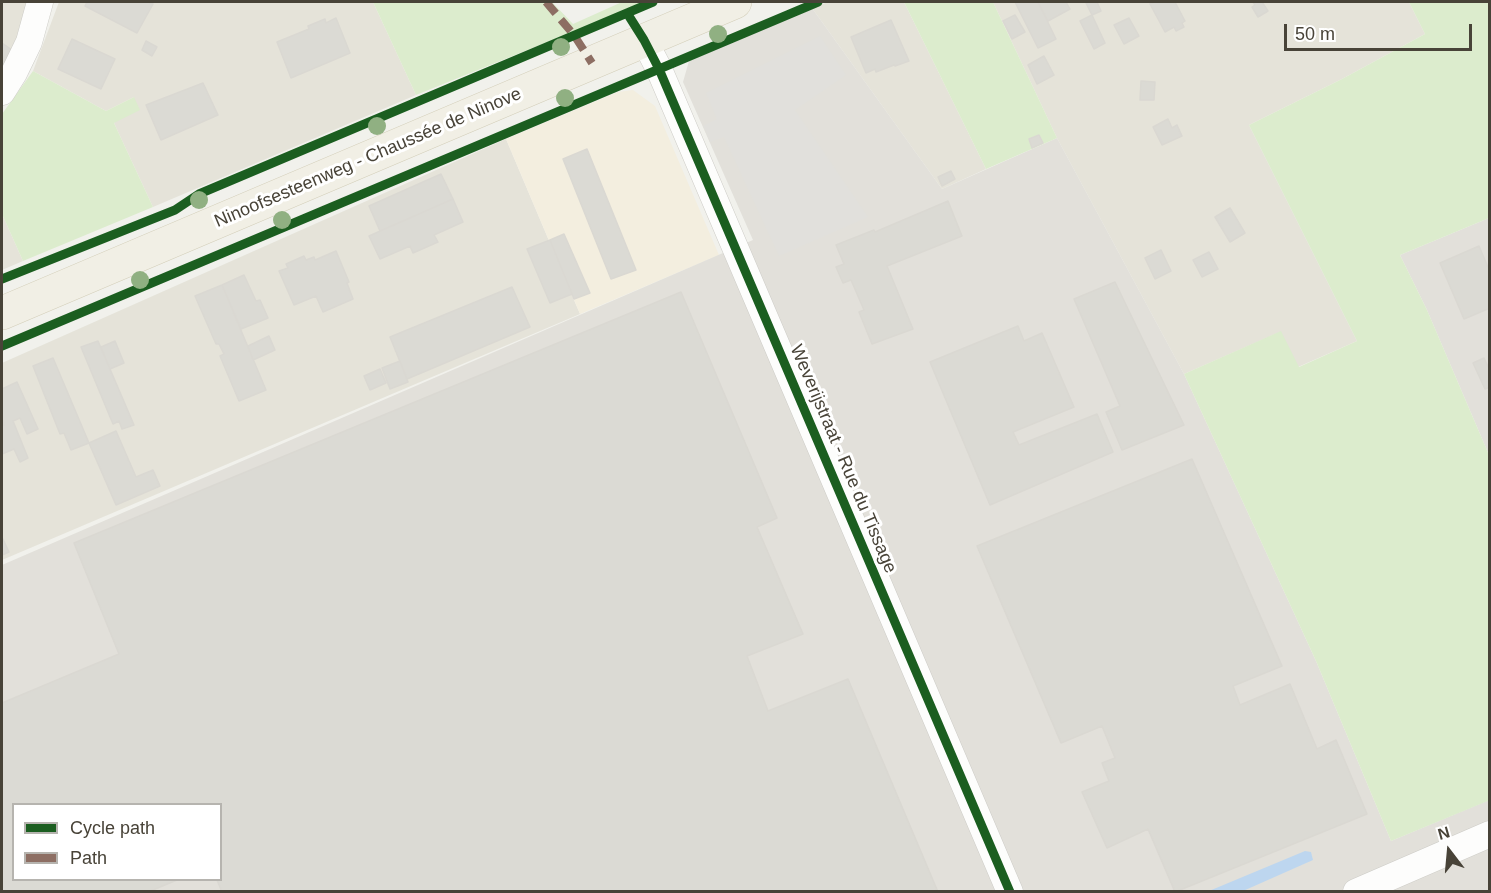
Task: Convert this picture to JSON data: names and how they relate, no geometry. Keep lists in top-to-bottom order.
{
  "streets": {
    "main road": ["Ninoofsesteenweg - Chaussée de Ninove"],
    "street": ["Weverijstraat - Rue du Tissage"]
  },
  "crossings": [
    ["Ninoofsesteenweg - Chaussée de Ninove", "Weverijstraat - Rue du Tissage"]
  ],
  "legend": ["Cycle path", "Path"],
  "scale_bar": "50 m",
  "north": "top"
}
